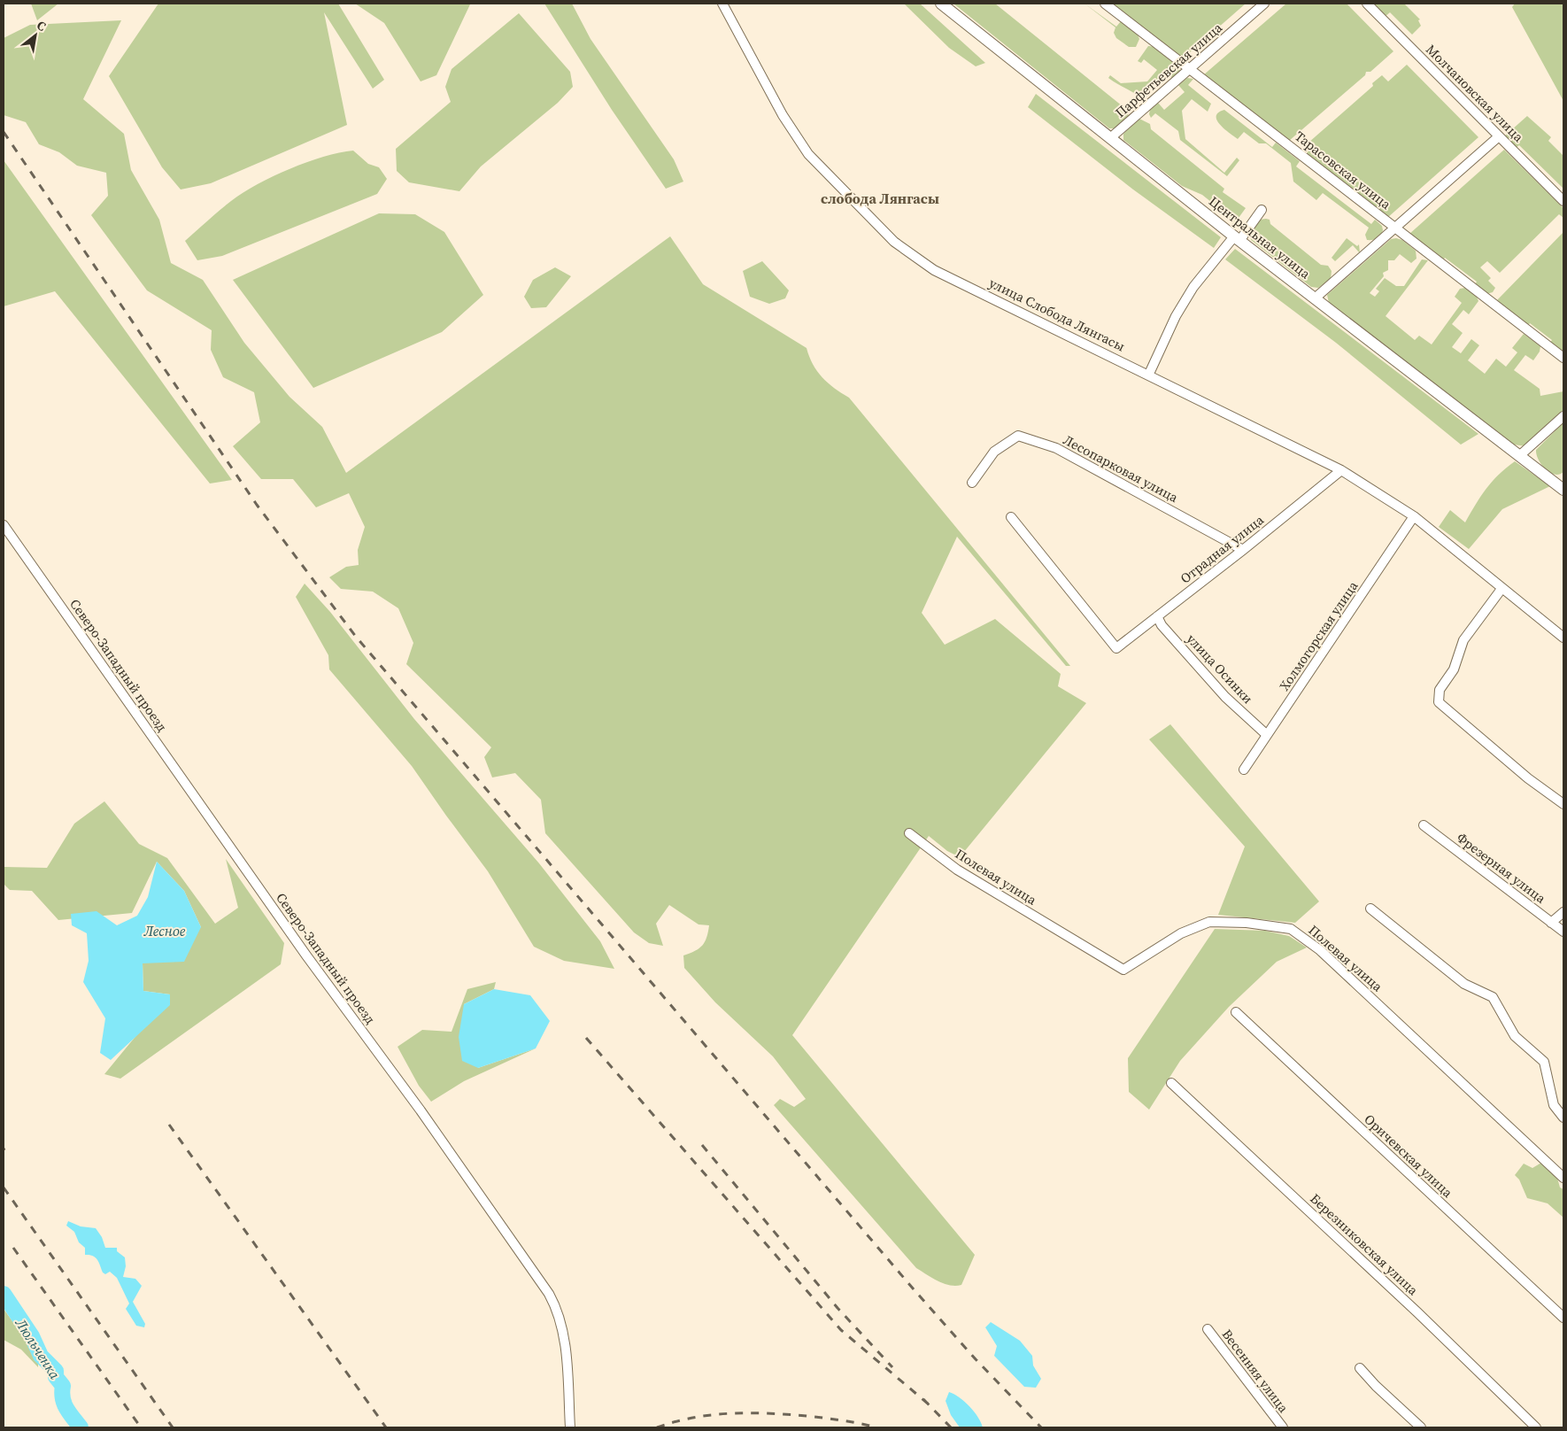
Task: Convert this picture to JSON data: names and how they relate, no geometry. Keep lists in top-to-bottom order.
{
  "streets": {
    "street": [
      "Парфетьевская улица",
      "Молчановская улица",
      "Тарасовская улица",
      "Центральная улица",
      "улица Слобода Лянгасы",
      "Лесопарковая улица",
      "Отрадная улица",
      "Холмогорская улица",
      "Северо-Западный проезд",
      "улица Осинки",
      "Фрезерная улица",
      "Полевая улица",
      "Оричевская улица",
      "Березниковская улица",
      "Весенняя улица"
    ]
  },
  "crossings": [
    ["Парфетьевская улица", "Тарасовская улица"],
    ["Парфетьевская улица", "Центральная улица"],
    ["улица Слобода Лянгасы", "Отрадная улица"],
    ["улица Слобода Лянгасы", "Холмогорская улица"],
    ["Лесопарковая улица", "Отрадная улица"],
    ["Отрадная улица", "улица Осинки"],
    ["Холмогорская улица", "улица Осинки"]
  ],
  "districts": ["слобода Лянгасы"],
  "water": ["Лесное", "Люльченка"],
  "north": "top right"
}
